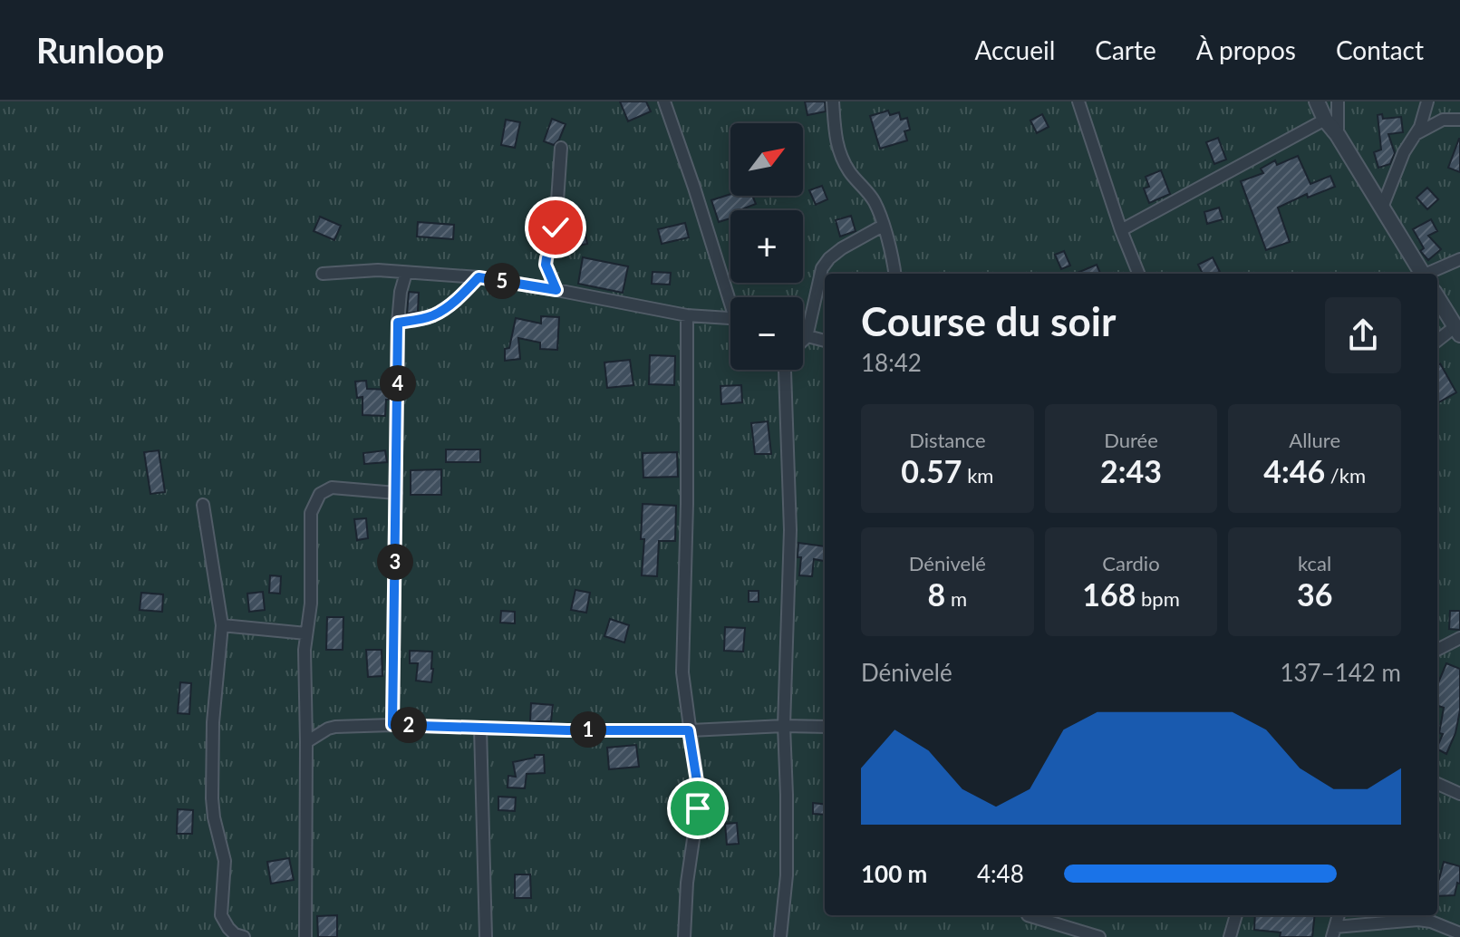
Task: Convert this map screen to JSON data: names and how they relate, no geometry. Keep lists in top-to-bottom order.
{
  "north": "top right",
  "page": {
    "header": "Runloop",
    "nav": [
      "Accueil",
      "Carte",
      "À propos",
      "Contact"
    ],
    "map_buttons": ["+", "−"],
    "pins": [
      "5",
      "4",
      "3",
      "2",
      "1"
    ],
    "heading": ["Course du soir", "18:42"],
    "stats": [
      ["Distance", "0.57 km"],
      ["Durée", "2:43"],
      ["Allure", "4:46 /km"],
      ["Dénivelé", "8 m"],
      ["Cardio", "168 bpm"],
      ["kcal", "36"]
    ],
    "chart": ["Dénivelé", "137–142 m"],
    "list": [
      {
        "name": "100 m",
        "note": "4:48"
      }
    ]
  }
}
